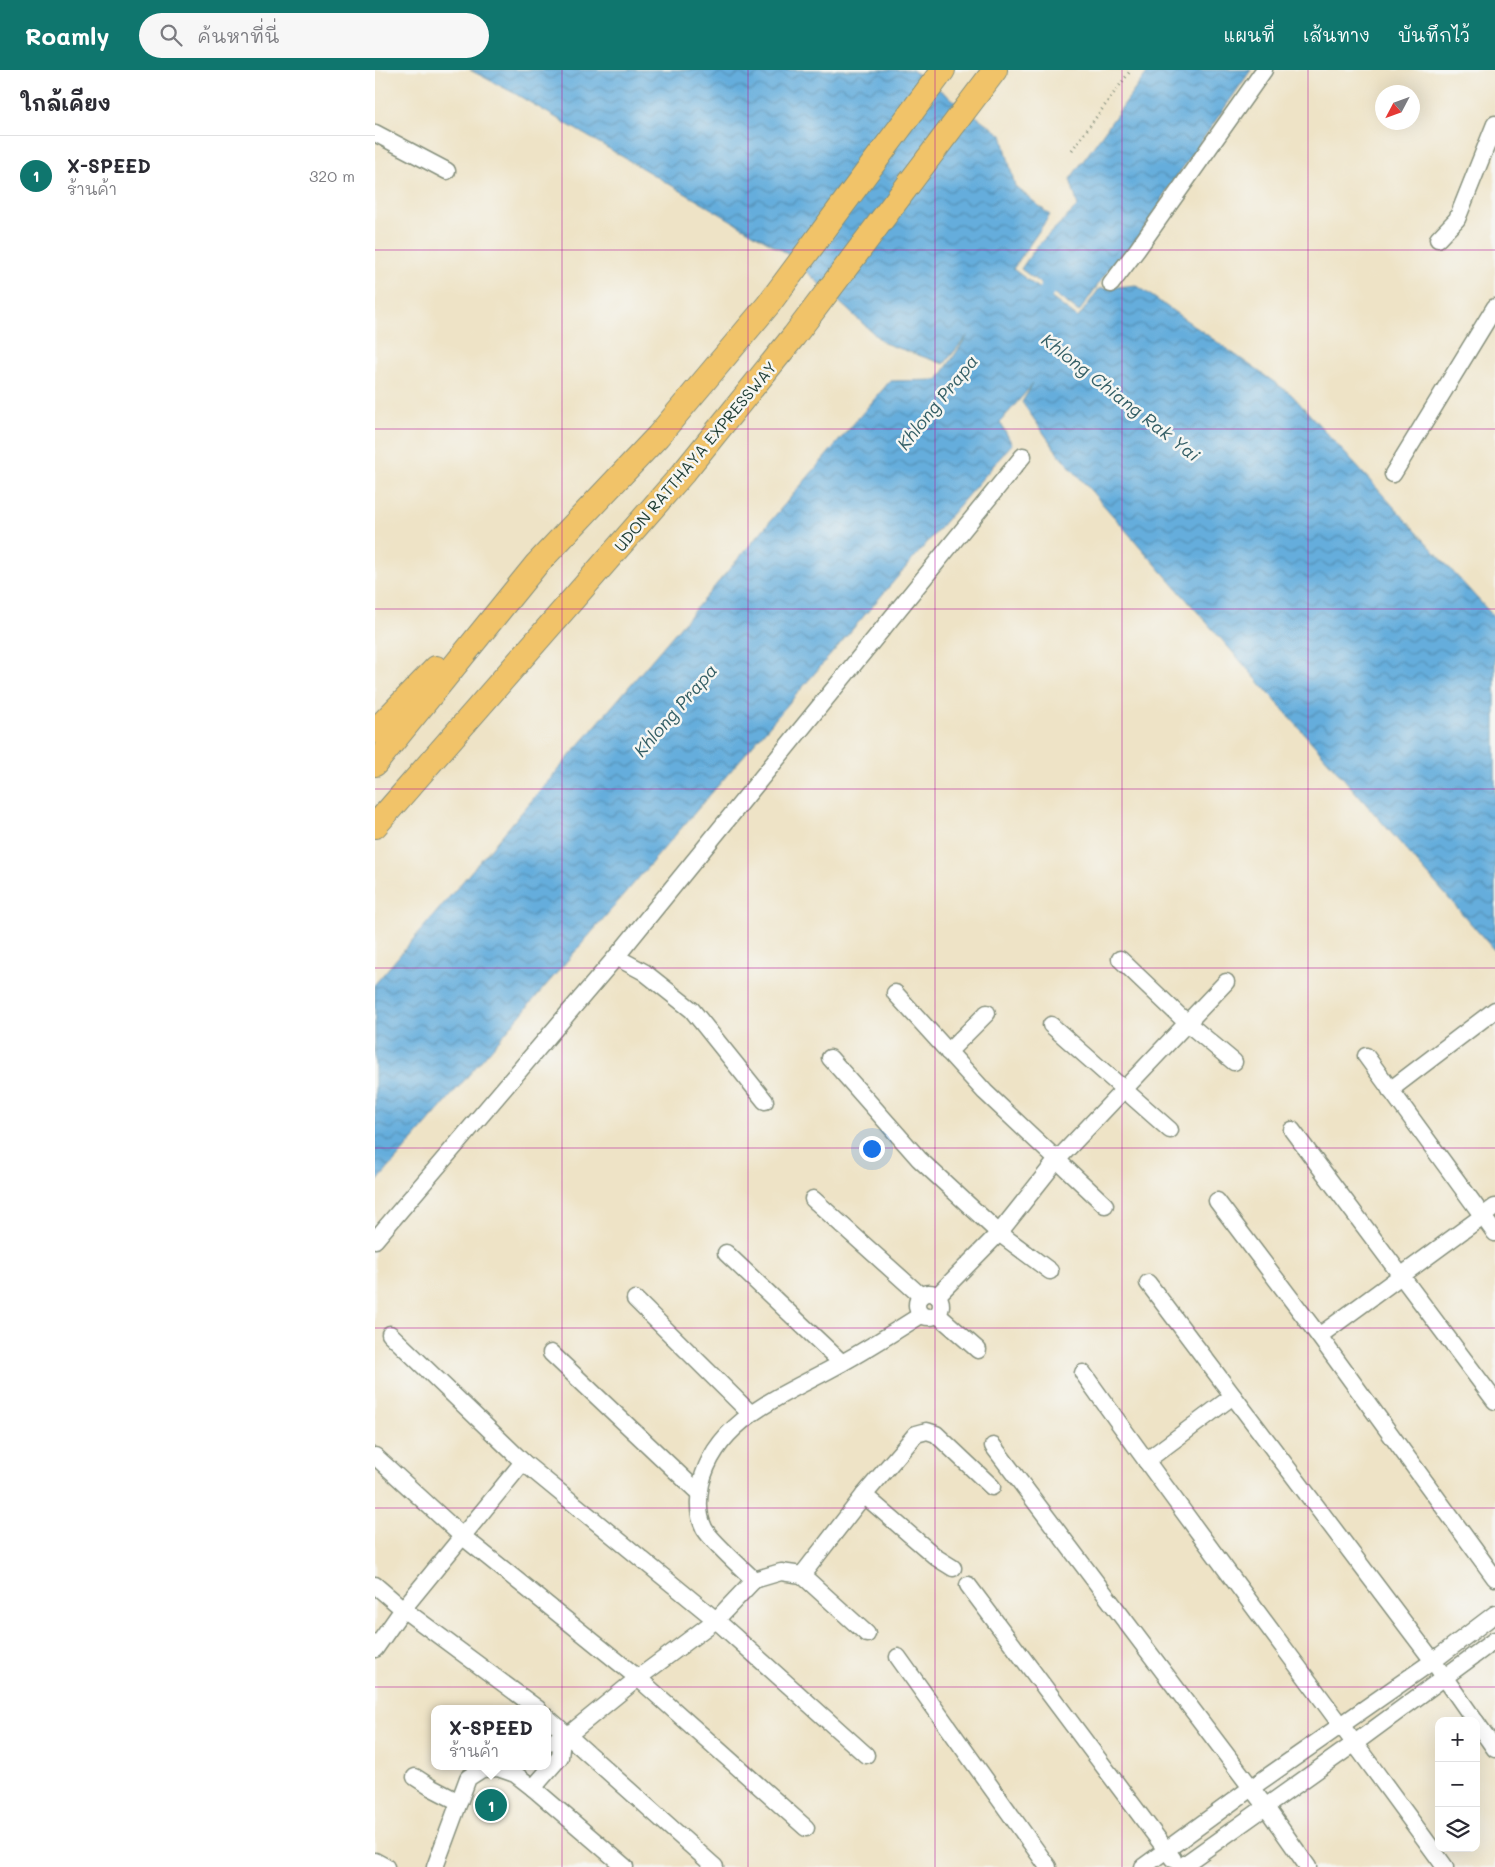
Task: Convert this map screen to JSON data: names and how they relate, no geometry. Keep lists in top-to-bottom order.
{
  "streets": {
    "highway": ["UDON RATTHAYA EXPRESSWAY"]
  },
  "water": ["Khlong Chiang Rak Yai", "Khlong Prapa"],
  "north": "bottom left",
  "page": {
    "header": "Roamly",
    "search": "ค้นหาที่นี่",
    "nav": ["แผนที่", "เส้นทาง", "บันทึกไว้"],
    "heading": "ใกล้เคียง",
    "list": [
      {
        "mark": "1",
        "name": "X-SPEED",
        "note": "ร้านค้า",
        "value": "320 m"
      }
    ],
    "popup": ["X-SPEED", "ร้านค้า"],
    "map_buttons": ["+", "−"],
    "pins": "1"
  }
}
